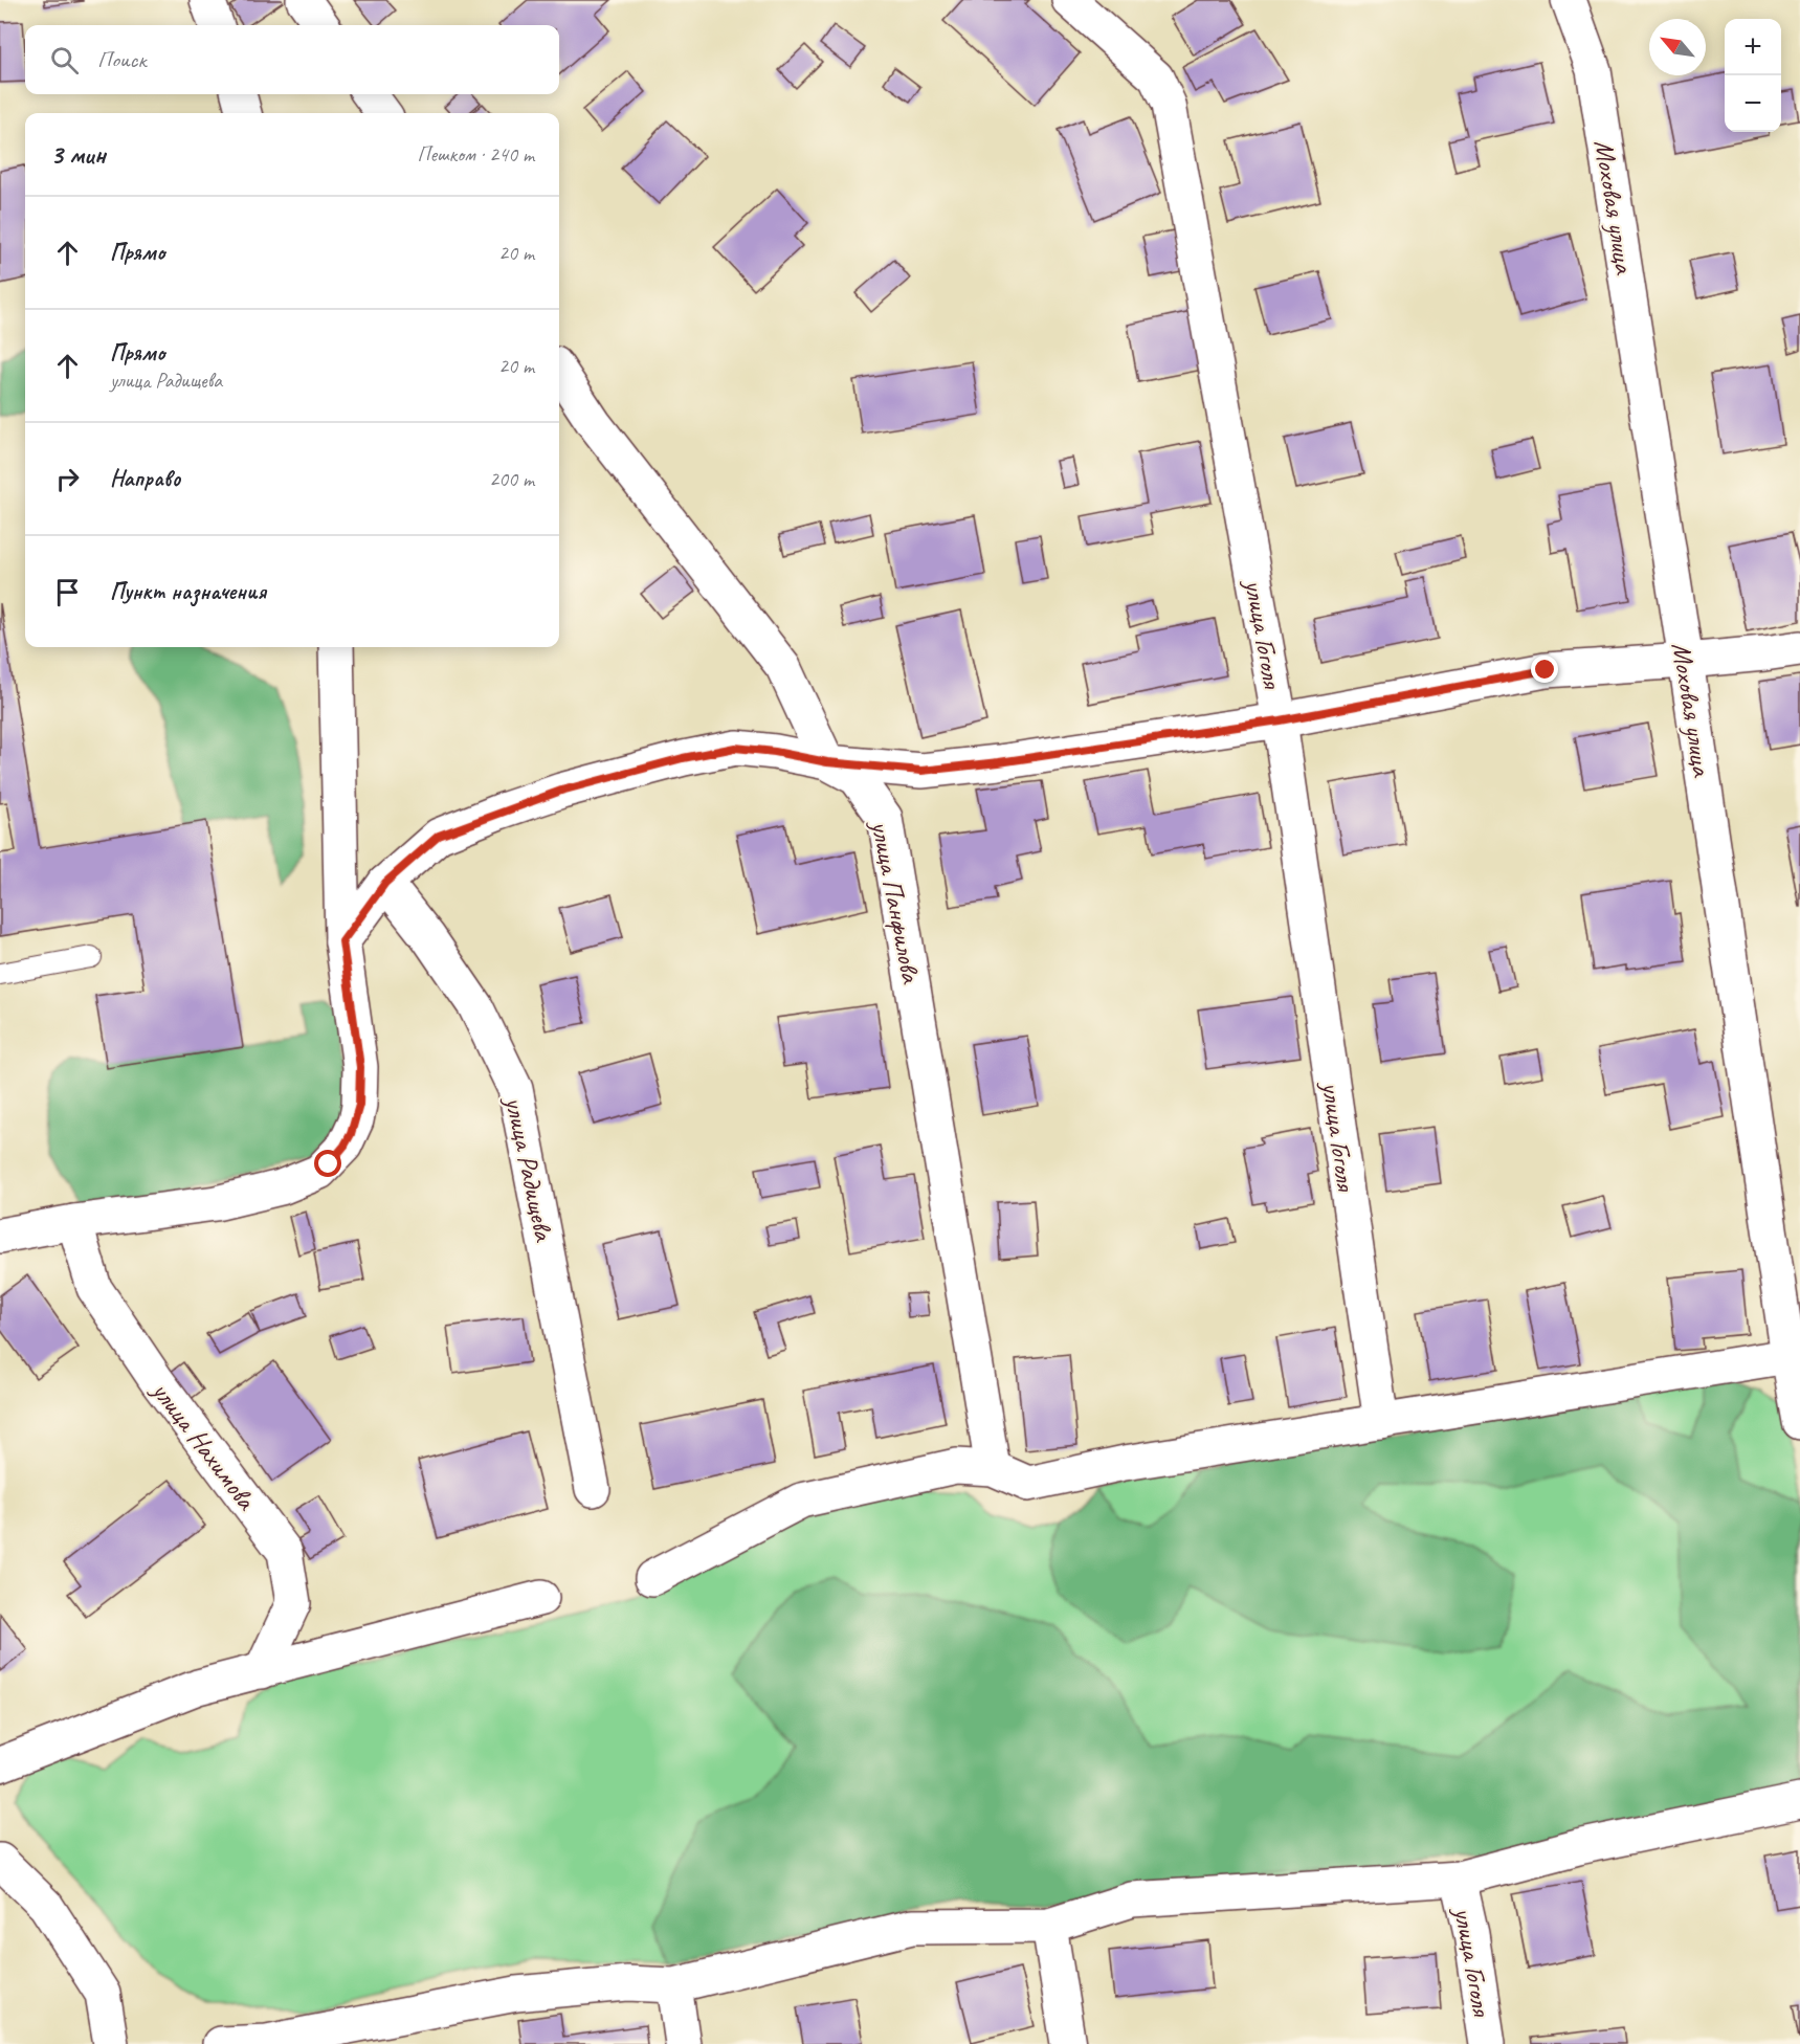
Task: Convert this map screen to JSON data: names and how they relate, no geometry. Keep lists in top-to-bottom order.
{
  "streets": {
    "street": [
      "Моховая улица",
      "улица Гоголя",
      "улица Панфилова",
      "улица Радищева",
      "улица Нахимова"
    ]
  },
  "north": "top left",
  "page": {
    "map_buttons": ["+", "−"],
    "search": "Поиск",
    "heading": ["3 мин", "Пешком · 240 m"],
    "list": [
      ["Прямо", "20 m"],
      ["Прямо", "улица Радищева", "20 m"],
      ["Направо", "200 m"],
      "Пункт назначения"
    ]
  }
}
